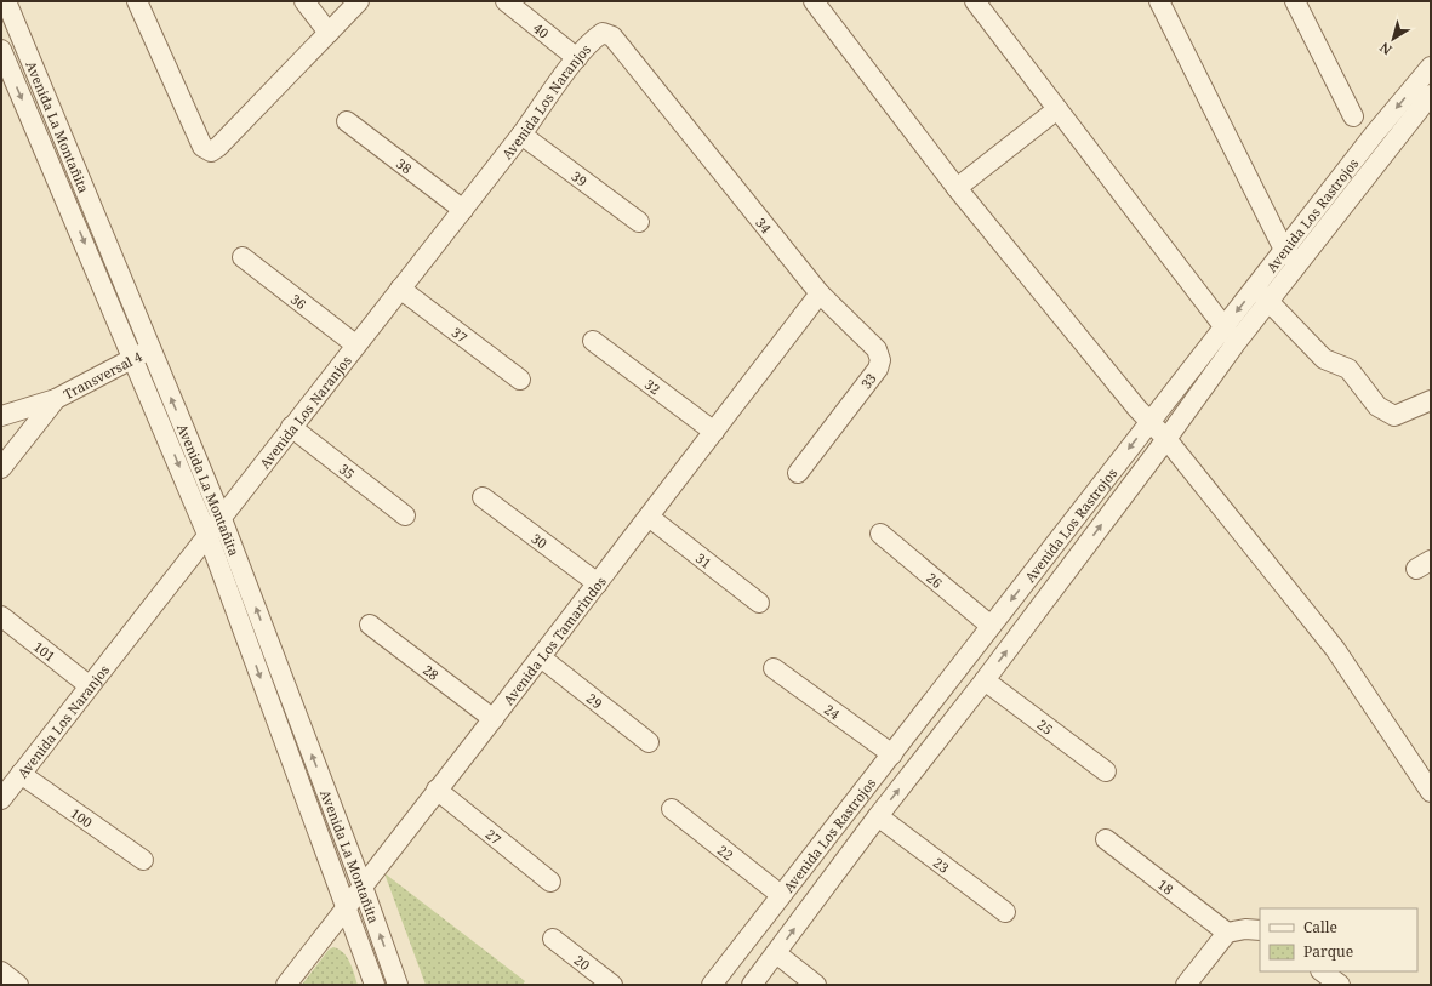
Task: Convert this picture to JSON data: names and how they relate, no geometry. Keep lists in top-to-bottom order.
{
  "streets": {
    "street": [
      "40",
      "Avenida Los Naranjos",
      "Avenida La Montañita",
      "38",
      "39",
      "Avenida Los Rastrojos",
      "34",
      "36",
      "37",
      "Transversal 4",
      "33",
      "32",
      "35",
      "30",
      "31",
      "26",
      "Avenida Los Tamarindos",
      "101",
      "28",
      "29",
      "24",
      "25",
      "100",
      "27",
      "22",
      "23",
      "18",
      "20"
    ]
  },
  "crossings": [
    ["40", "Avenida Los Naranjos"],
    ["Avenida Los Naranjos", "Avenida La Montañita"],
    ["Avenida Los Naranjos", "38"],
    ["Avenida Los Naranjos", "39"],
    ["Avenida Los Naranjos", "34"],
    ["Avenida Los Naranjos", "36"],
    ["Avenida Los Naranjos", "37"],
    ["Avenida Los Naranjos", "35"],
    ["Avenida Los Naranjos", "101"],
    ["Avenida Los Naranjos", "100"],
    ["Avenida La Montañita", "Transversal 4"],
    ["Avenida La Montañita", "Avenida Los Tamarindos"],
    ["Avenida Los Rastrojos", "26"],
    ["Avenida Los Rastrojos", "24"],
    ["Avenida Los Rastrojos", "25"],
    ["Avenida Los Rastrojos", "22"],
    ["Avenida Los Rastrojos", "23"],
    ["34", "33"],
    ["34", "Avenida Los Tamarindos"],
    ["33", "Avenida Los Tamarindos"],
    ["32", "Avenida Los Tamarindos"],
    ["30", "Avenida Los Tamarindos"],
    ["31", "Avenida Los Tamarindos"],
    ["Avenida Los Tamarindos", "28"],
    ["Avenida Los Tamarindos", "29"],
    ["Avenida Los Tamarindos", "27"]
  ],
  "legend": ["Calle", "Parque"],
  "north": "bottom left"
}
